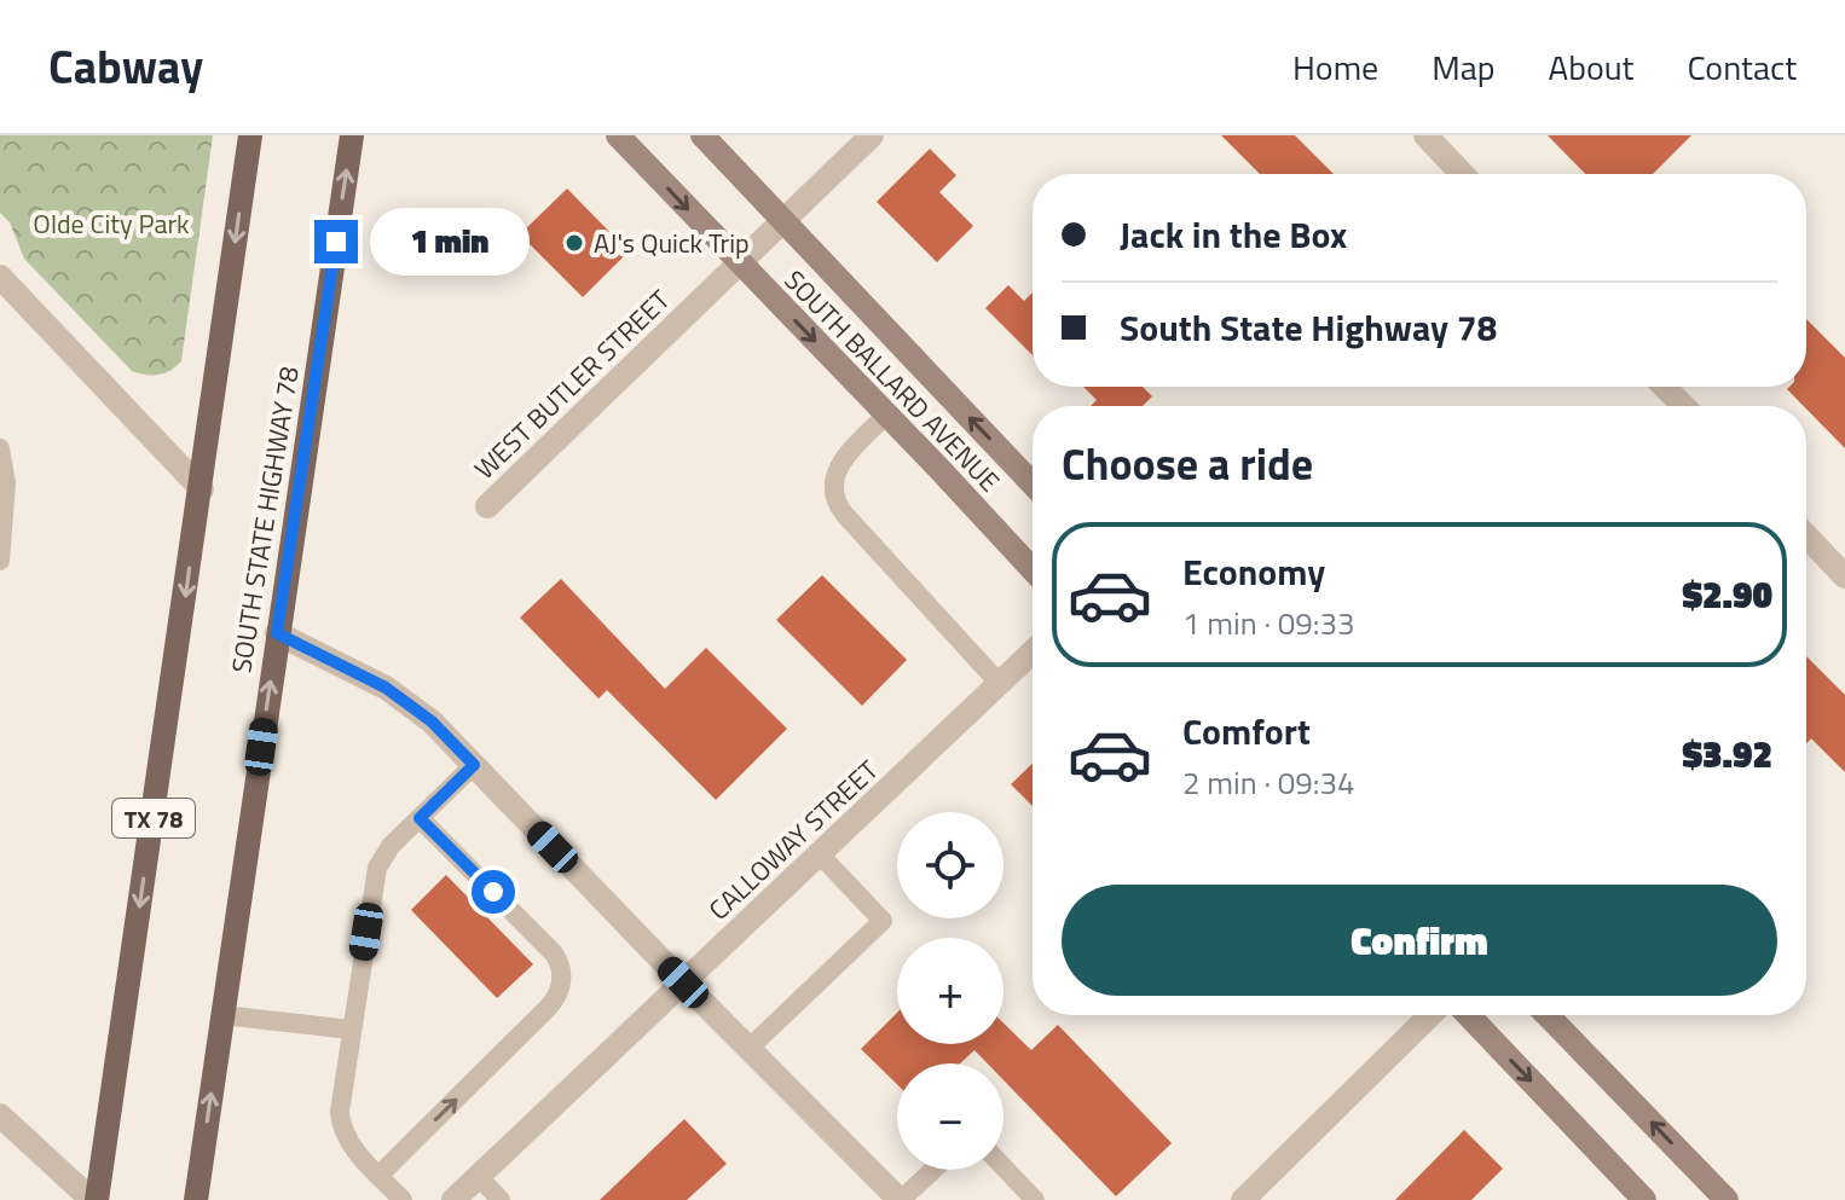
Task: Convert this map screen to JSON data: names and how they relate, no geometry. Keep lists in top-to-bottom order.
{
  "streets": {
    "main road": ["SOUTH BALLARD AVENUE", "SOUTH STATE HIGHWAY 78", "TX 78"],
    "street": ["WEST BUTLER STREET", "CALLOWAY STREET"]
  },
  "crossings": [
    ["SOUTH BALLARD AVENUE", "WEST BUTLER STREET"]
  ],
  "parks": ["Olde City Park"],
  "places": ["AJ's Quick Trip"],
  "page": {
    "header": "Cabway",
    "nav": [
      "Home",
      "Map",
      "About",
      "Contact"
    ],
    "banner": ["Jack in the Box", "South State Highway 78"],
    "bubble": "1 min",
    "heading": "Choose a ride",
    "list": [
      {
        "name": "Economy",
        "note": "1 min · 09:33",
        "value": "$2.90"
      },
      {
        "name": "Comfort",
        "note": "2 min · 09:34",
        "value": "$3.92"
      }
    ],
    "map_buttons": ["+", "−"],
    "buttons": "Confirm"
  }
}
